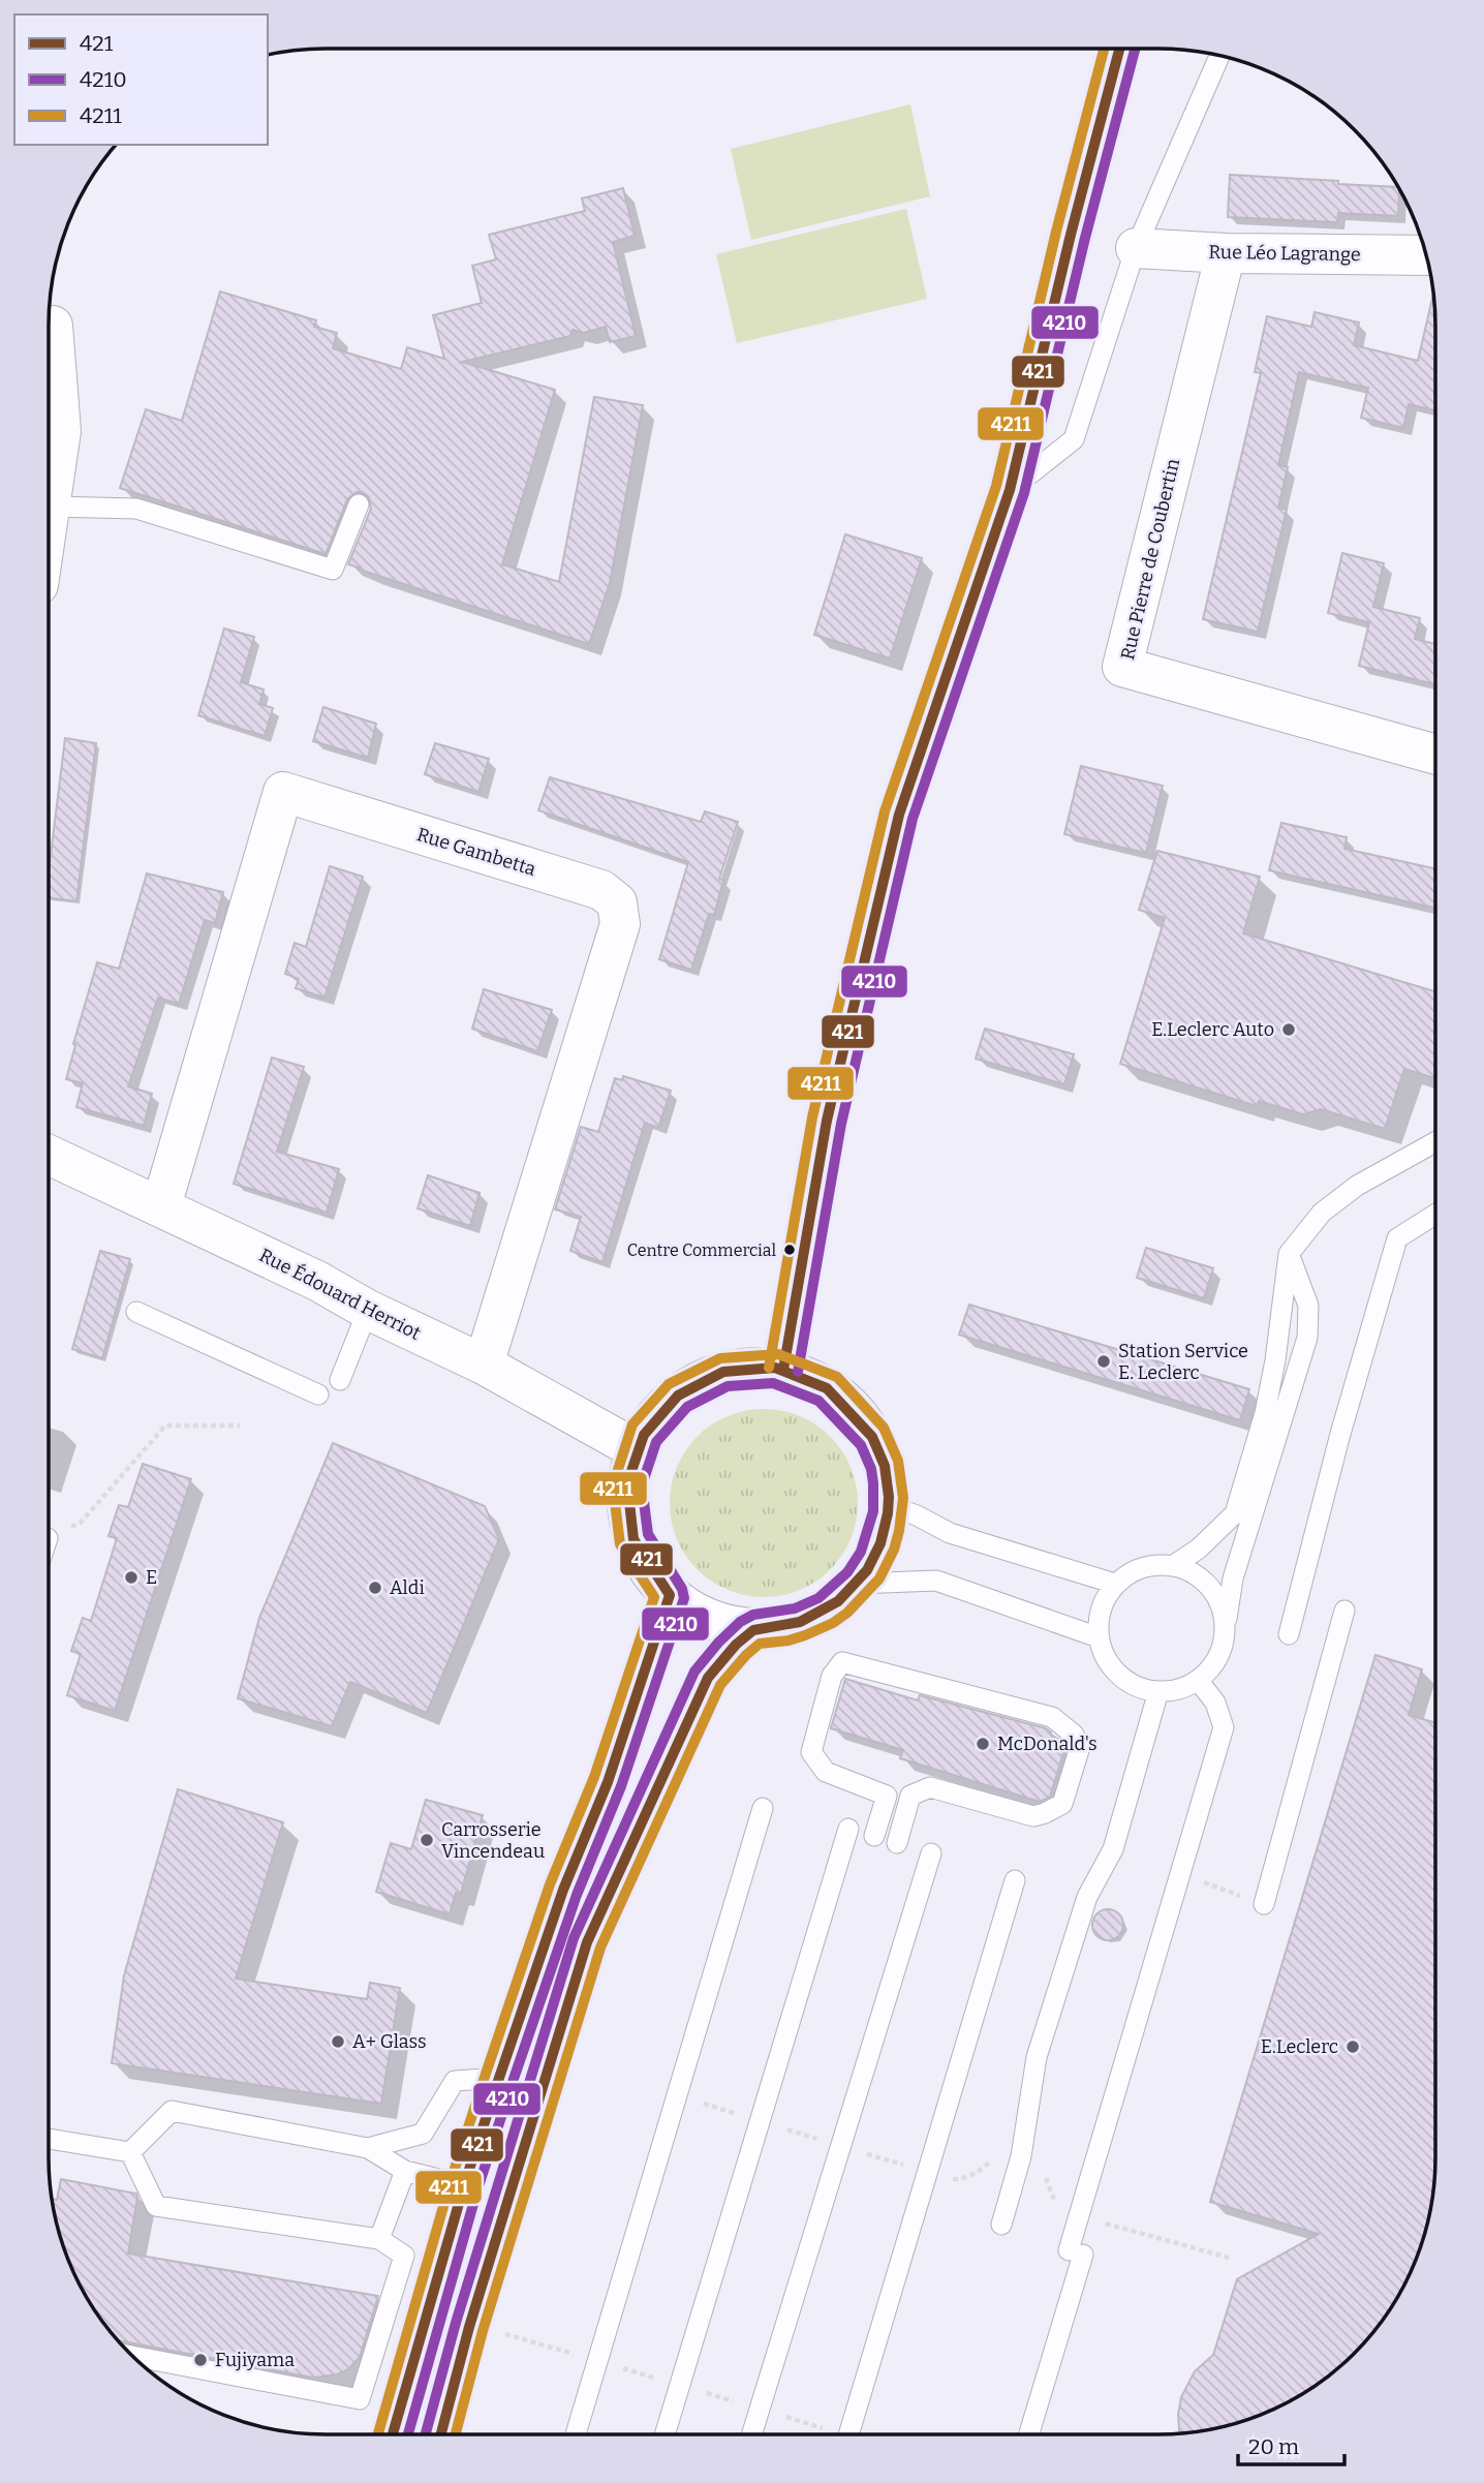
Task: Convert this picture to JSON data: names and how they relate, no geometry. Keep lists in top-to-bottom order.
{
  "streets": {
    "main road": [
      "Rue Léo Lagrange",
      "Rue Pierre de Coubertin",
      "Rue Gambetta",
      "Rue Édouard Herriot"
    ]
  },
  "crossings": [
    ["Rue Léo Lagrange", "Rue Pierre de Coubertin"],
    ["Rue Gambetta", "Rue Édouard Herriot"]
  ],
  "places": [
    "E.Leclerc Auto",
    "Centre Commercial",
    "Station Service E. Leclerc",
    "E",
    "Aldi",
    "McDonald's",
    "Carrosserie Vincendeau",
    "A+ Glass",
    "E.Leclerc",
    "Fujiyama"
  ],
  "lines": ["transit line 421", "transit line 4210", "transit line 4211"],
  "legend": ["421", "4210", "4211"],
  "scale_bar": "20 m"
}
